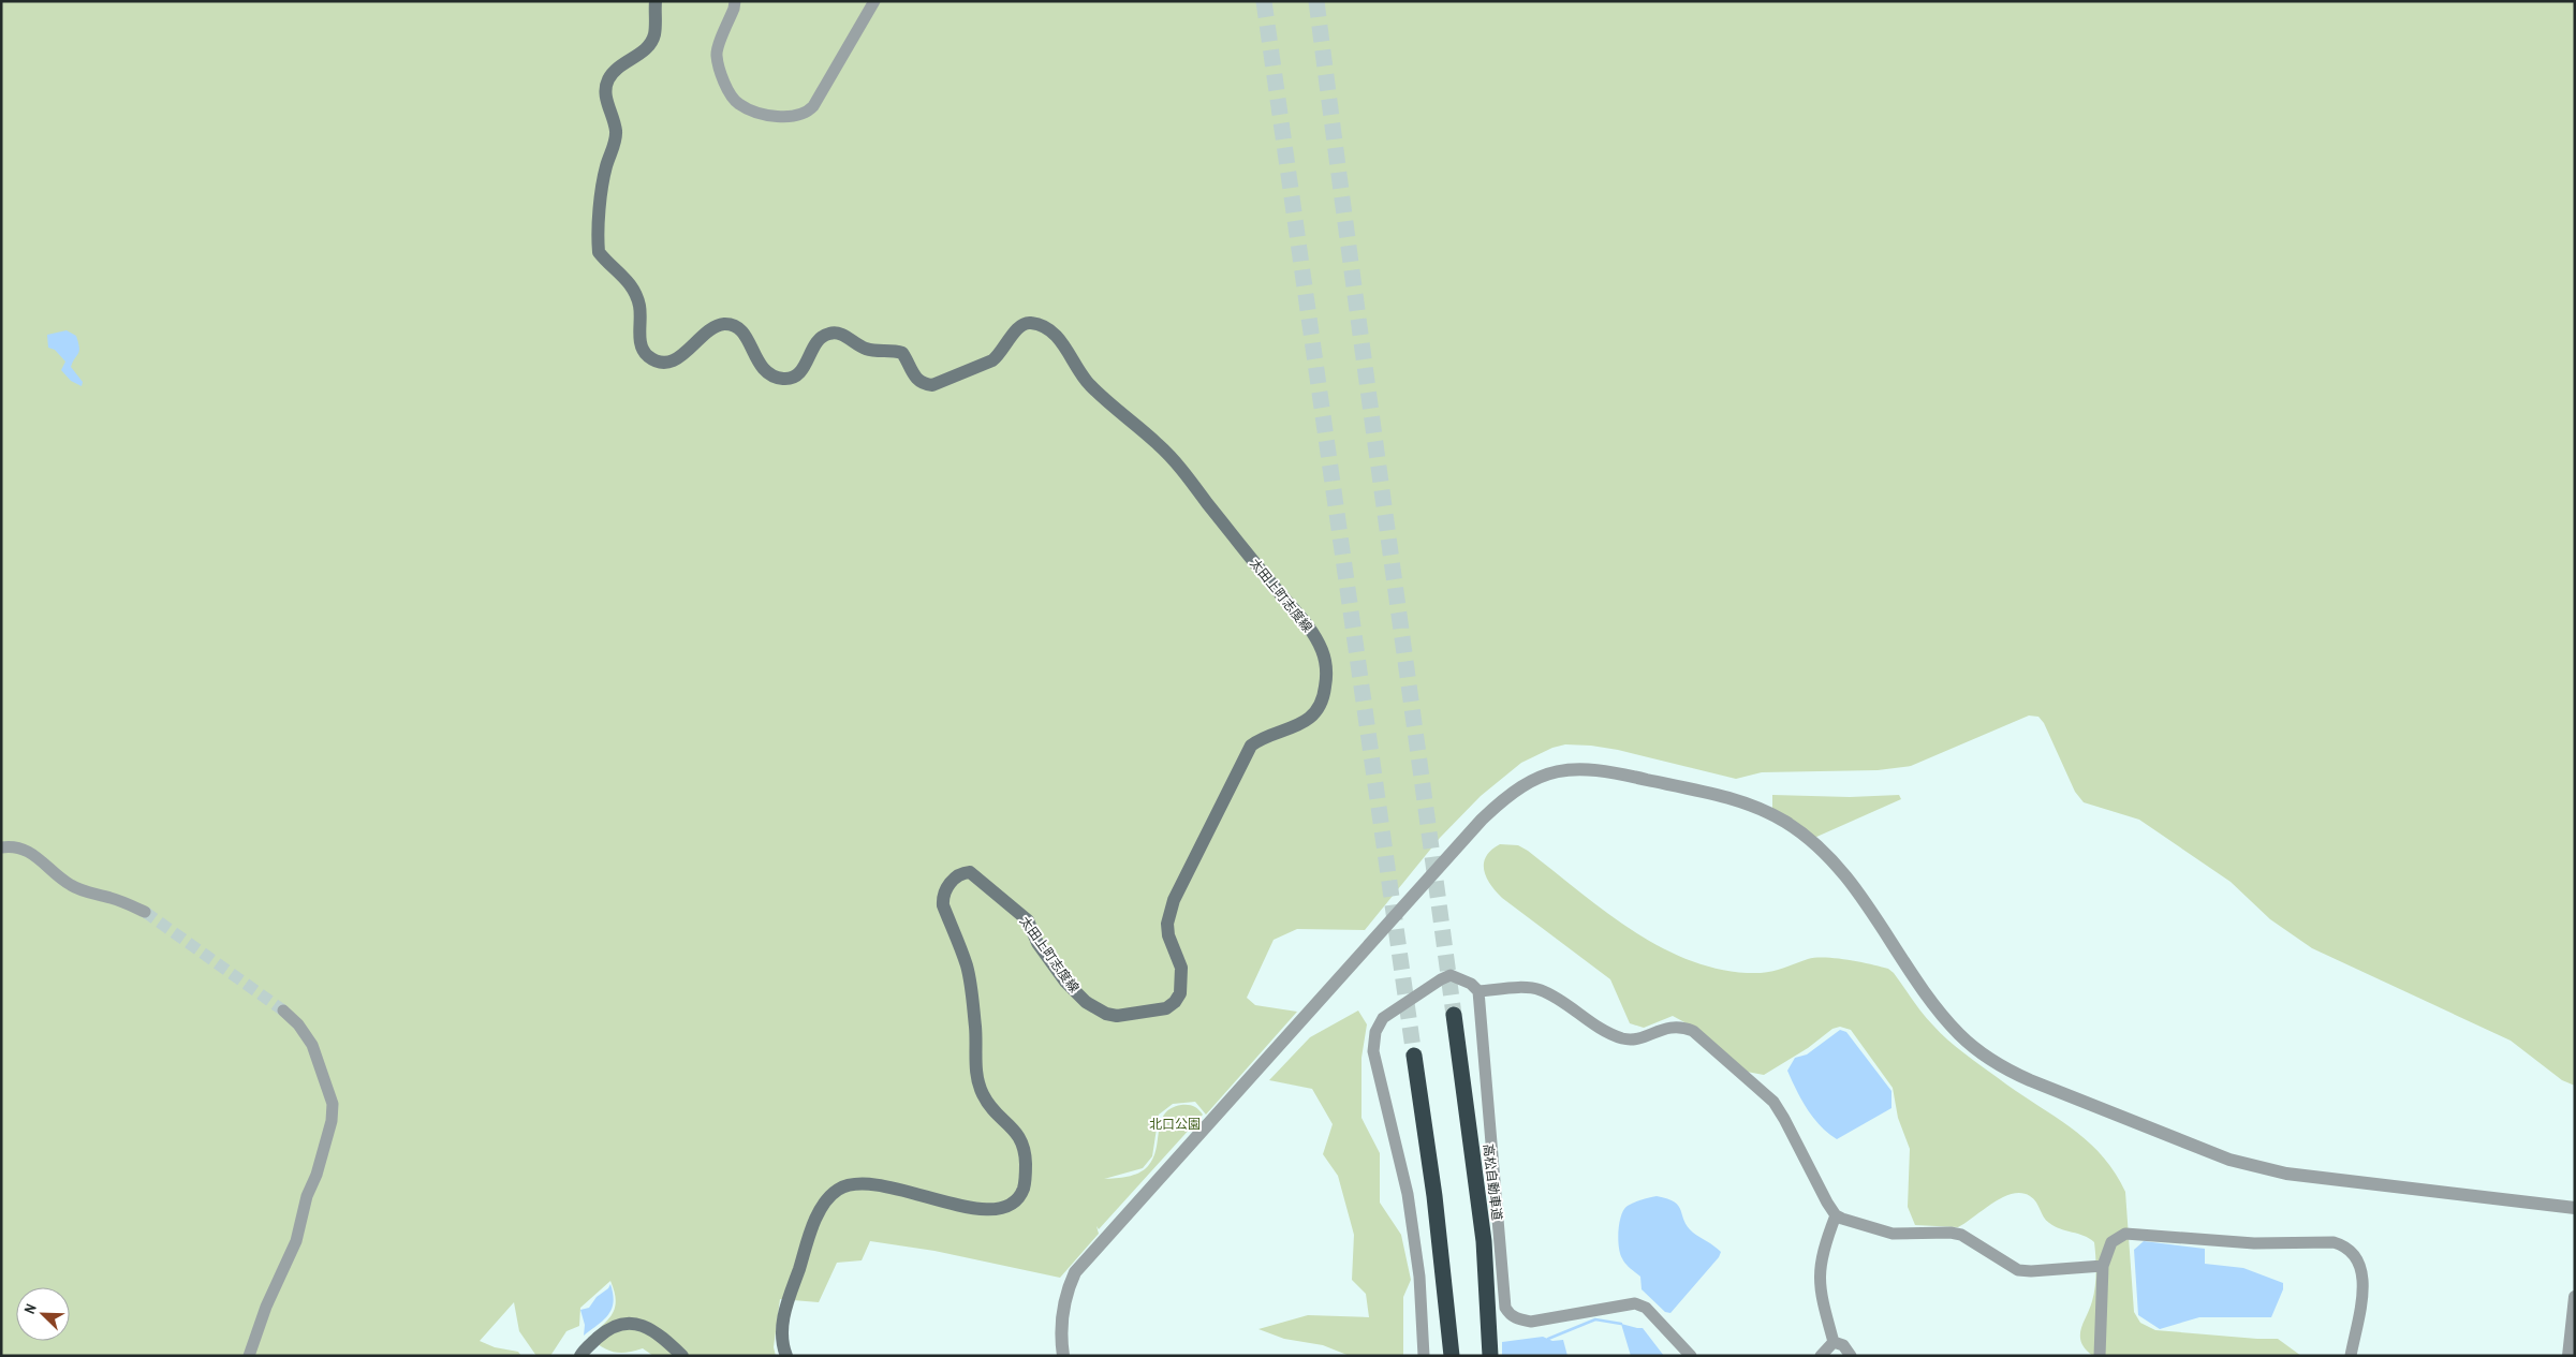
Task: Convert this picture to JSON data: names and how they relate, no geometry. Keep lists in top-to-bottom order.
{
  "streets": {
    "highway": ["高松自動車道"],
    "main road": ["太田上町志度線"]
  },
  "parks": ["北口公園"],
  "north": "top left"
}
